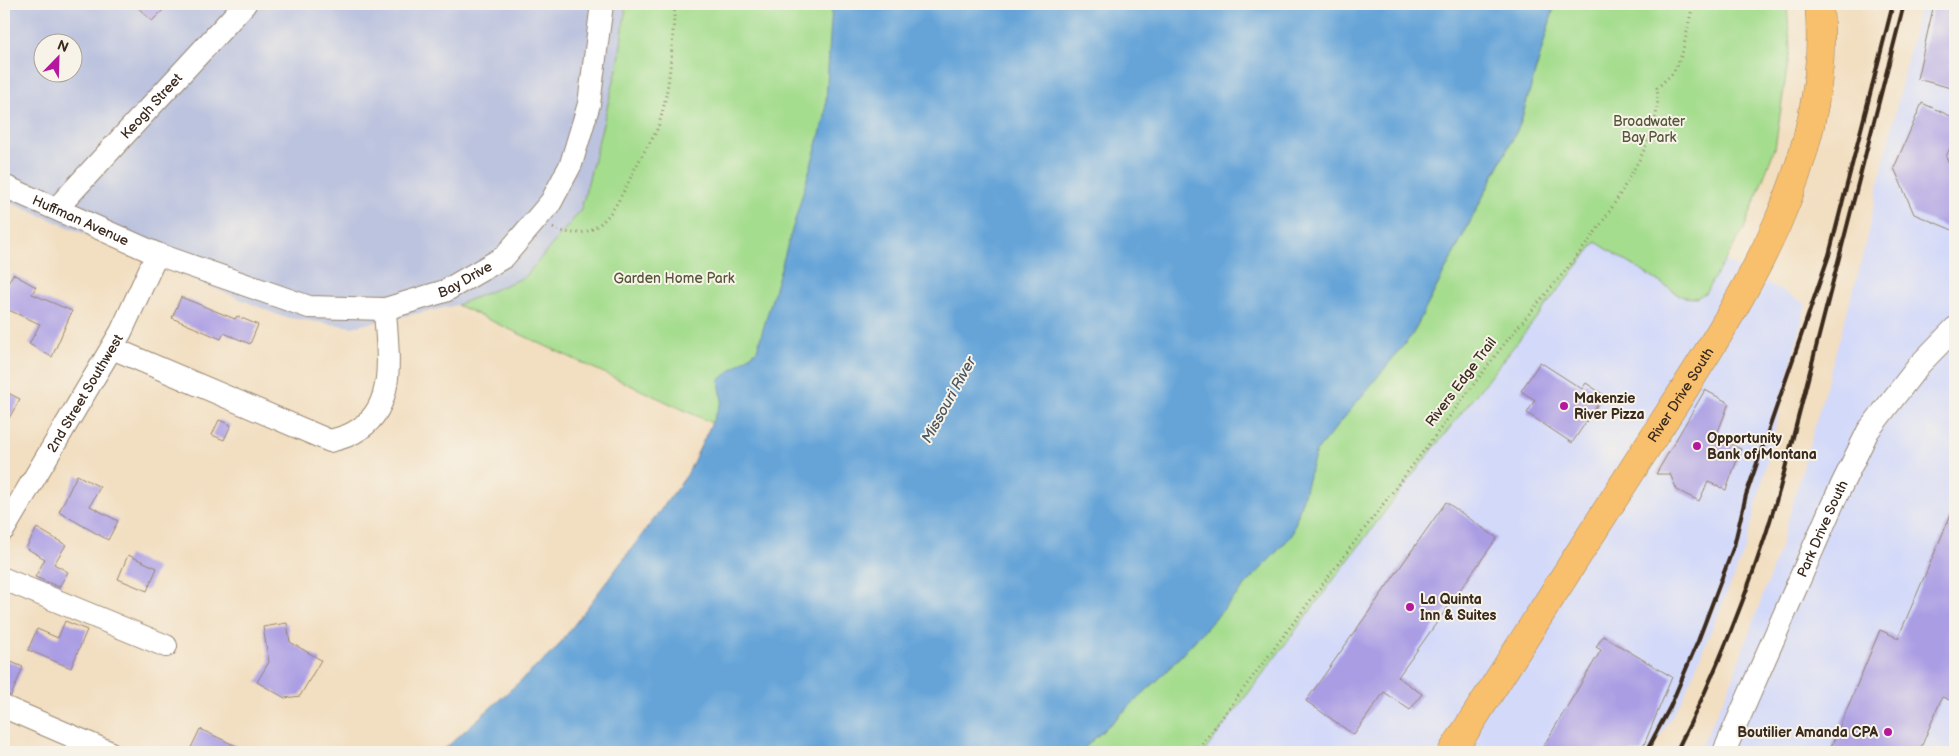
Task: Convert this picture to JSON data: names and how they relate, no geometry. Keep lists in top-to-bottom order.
{
  "streets": {
    "main road": ["River Drive South"],
    "street": [
      "Keogh Street",
      "Huffman Avenue",
      "Bay Drive",
      "2nd Street Southwest",
      "Park Drive South"
    ],
    "path": ["Rivers Edge Trail"]
  },
  "crossings": [
    ["Keogh Street", "Huffman Avenue"],
    ["Huffman Avenue", "Bay Drive"],
    ["Huffman Avenue", "2nd Street Southwest"],
    ["Bay Drive", "2nd Street Southwest"]
  ],
  "water": ["Missouri River"],
  "parks": ["Broadwater Bay Park", "Garden Home Park"],
  "places": [
    "Makenzie River Pizza",
    "Opportunity Bank of Montana",
    "La Quinta Inn & Suites",
    "Boutilier Amanda CPA"
  ],
  "north": "top right"
}
